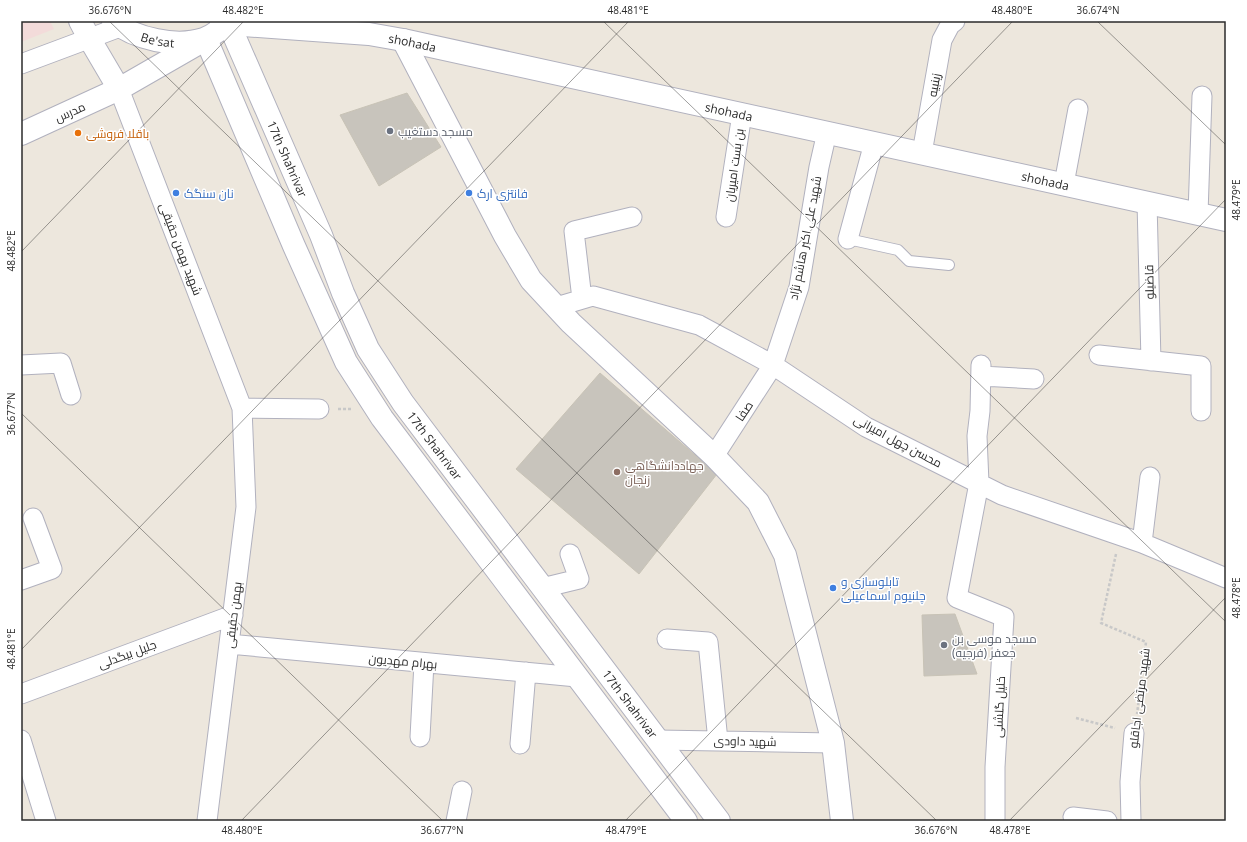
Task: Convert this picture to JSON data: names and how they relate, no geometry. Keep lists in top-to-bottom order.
{
  "streets": {
    "main road": [
      "Be'sat",
      "shohada",
      "مدرس",
      "17th Shahrivar"
    ],
    "street": [
      "زینبیه",
      "بن بست امیریان",
      "شهید علی اکبر هاشم نژاد",
      "شهید بهمن حقیقی",
      "قاضیلو",
      "صفا",
      "محسن چهل امیرانی",
      "بهمن حقیقی",
      "جلیل بیگدلی",
      "بهرام مهدیون",
      "شهید مرتضی اجاقلو",
      "خلیل گلشنی",
      "شهید داودی"
    ]
  },
  "crossings": [
    ["Be'sat", "مدرس"],
    ["shohada", "زینبیه"],
    ["shohada", "مدرس"],
    ["shohada", "17th Shahrivar"],
    ["shohada", "بن بست امیریان"],
    ["shohada", "شهید علی اکبر هاشم نژاد"],
    ["shohada", "قاضیلو"],
    ["مدرس", "17th Shahrivar"],
    ["مدرس", "شهید بهمن حقیقی"],
    ["17th Shahrivar", "شهید داودی"],
    ["شهید علی اکبر هاشم نژاد", "صفا"],
    ["شهید علی اکبر هاشم نژاد", "محسن چهل امیرانی"],
    ["شهید بهمن حقیقی", "بهمن حقیقی"],
    ["صفا", "محسن چهل امیرانی"],
    ["محسن چهل امیرانی", "شهید مرتضی اجاقلو"],
    ["محسن چهل امیرانی", "خلیل گلشنی"],
    ["بهمن حقیقی", "جلیل بیگدلی"],
    ["بهمن حقیقی", "بهرام مهدیون"]
  ],
  "places": [
    "مسجد دستغیب",
    "باقلا فروشی",
    "نان سنگک",
    "فانتزی ارک",
    "جهاددانشگاهی زنجان",
    "تابلوسازی و چلنیوم اسماعیلی",
    "مسجد موسی بن جعفر (فرجیه)"
  ],
  "coordinates": [
    "36.676°N",
    "48.482°E",
    "48.481°E",
    "48.480°E",
    "36.674°N",
    "48.479°E",
    "36.677°N",
    "48.478°E"
  ]
}
